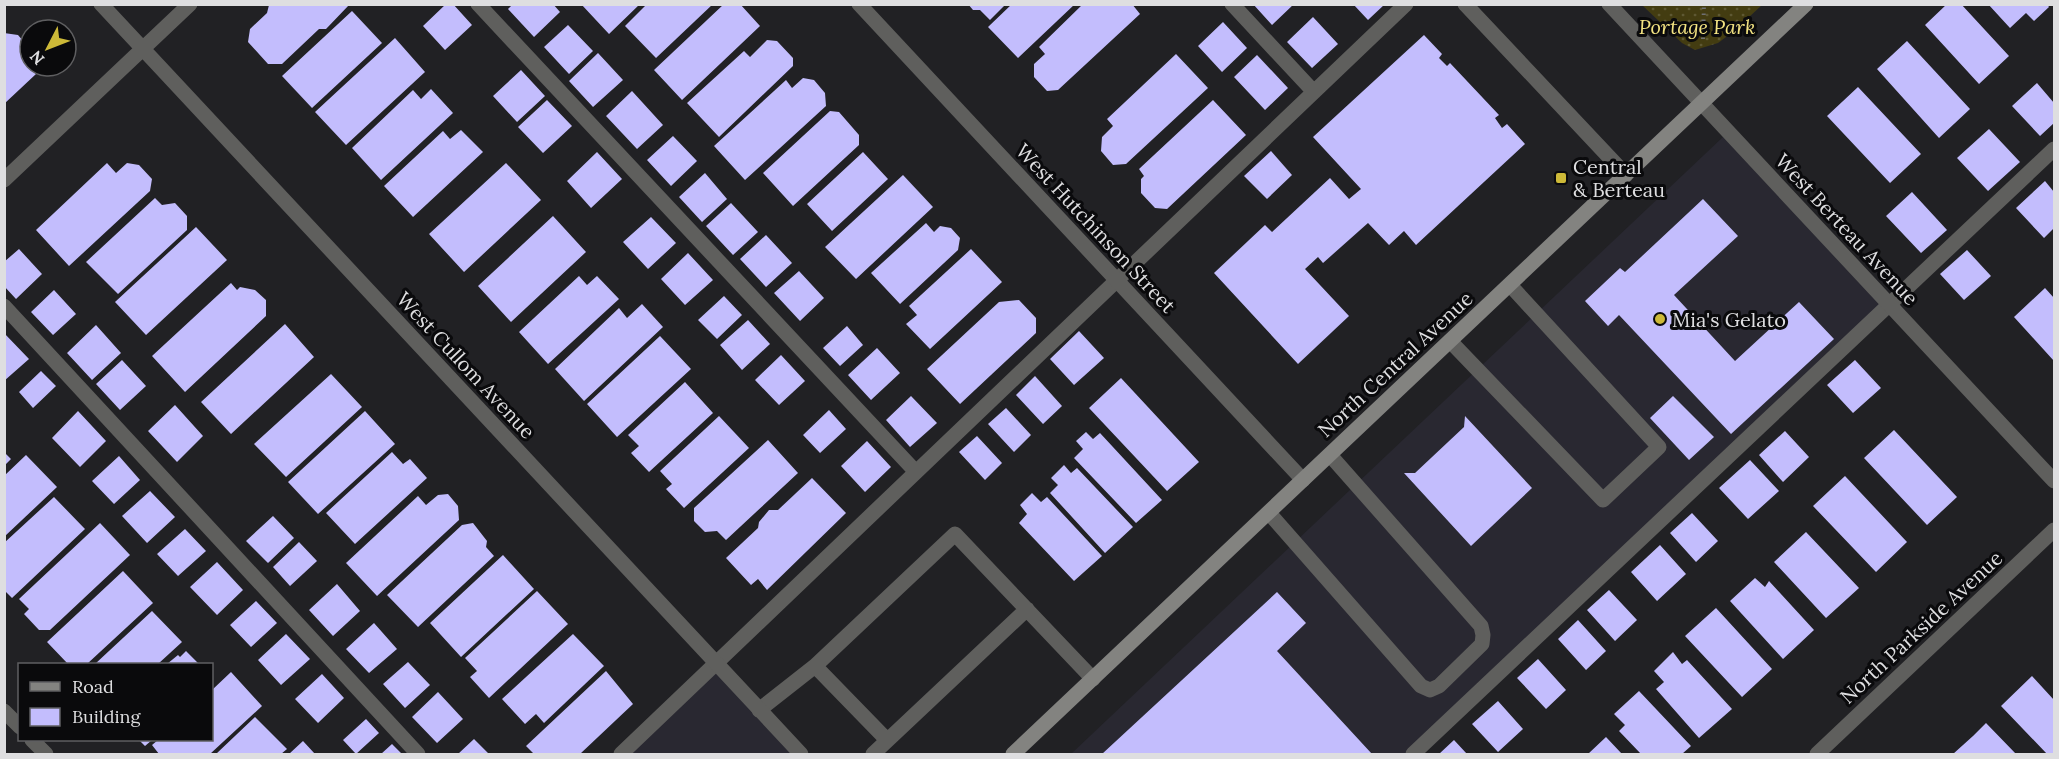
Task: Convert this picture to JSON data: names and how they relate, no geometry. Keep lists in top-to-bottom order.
{
  "streets": {
    "main road": ["North Central Avenue"],
    "street": [
      "West Hutchinson Street",
      "West Berteau Avenue",
      "West Cullom Avenue",
      "North Parkside Avenue"
    ]
  },
  "crossings": [
    ["West Hutchinson Street", "North Central Avenue"],
    ["West Berteau Avenue", "North Central Avenue"]
  ],
  "parks": ["Portage Park"],
  "places": {
    "transit": ["Central & Berteau"],
    "other": ["Mia's Gelato"]
  },
  "legend": ["Road", "Building"],
  "north": "bottom left"
}
